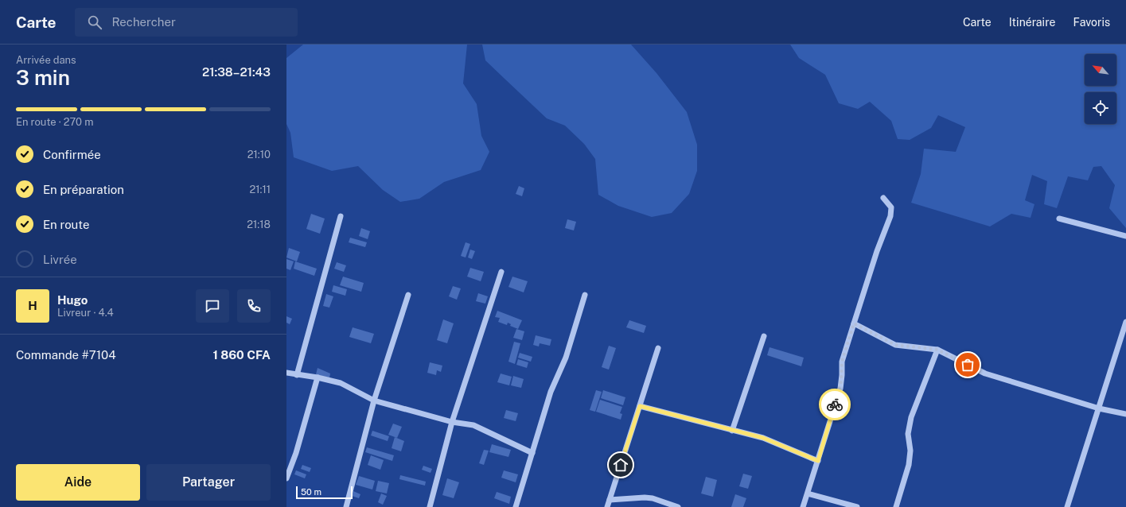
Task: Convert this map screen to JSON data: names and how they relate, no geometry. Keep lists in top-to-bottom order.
{
  "scale_bar": "50 m",
  "north": "top left",
  "page": {
    "header": "Carte",
    "search": "Rechercher",
    "nav": ["Carte", "Itinéraire", "Favoris"],
    "heading": ["3 min", "Arrivée dans", "21:38–21:43"],
    "panel": [
      "Hugo",
      "Livreur · 4.4",
      "Commande #7104",
      "1 860 CFA"
    ],
    "bar": "En route · 270 m",
    "list": [
      ["Confirmée", "21:10"],
      ["En préparation", "21:11"],
      ["En route", "21:18"],
      "Livrée"
    ],
    "round": "H",
    "buttons": ["Aide", "Partager"],
    "scale": "50 m"
  }
}
